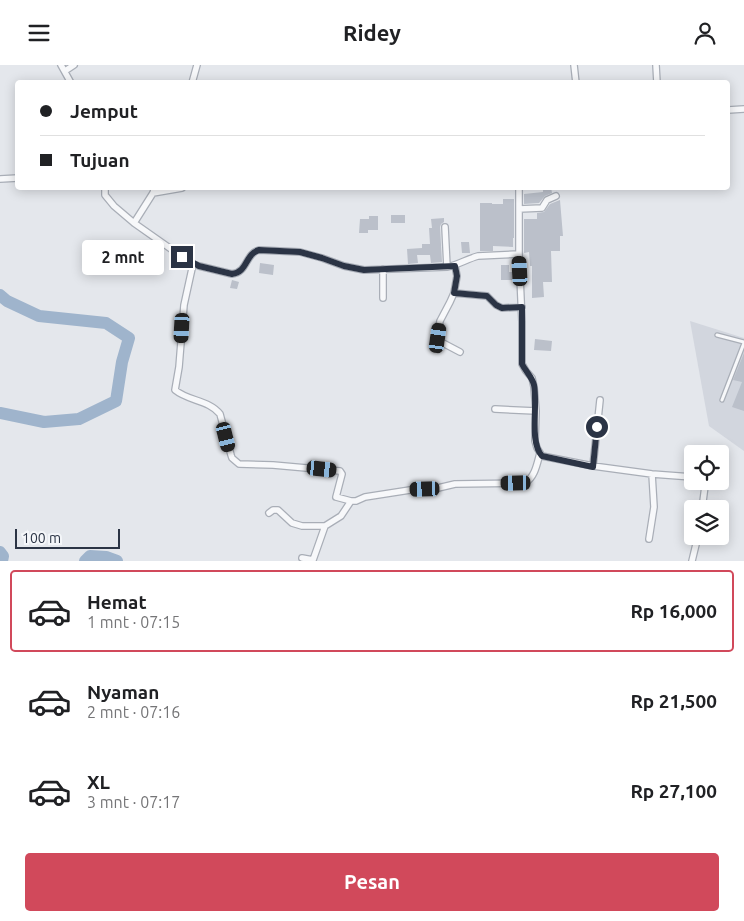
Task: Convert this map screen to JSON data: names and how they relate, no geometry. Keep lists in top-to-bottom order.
{
  "scale_bar": "100 m",
  "page": {
    "header": "Ridey",
    "banner": ["Jemput", "Tujuan"],
    "bubble": "2 mnt",
    "scale": "100 m",
    "list": [
      {
        "name": "Hemat",
        "note": "1 mnt · 07:15",
        "value": "Rp 16,000"
      },
      {
        "name": "Nyaman",
        "note": "2 mnt · 07:16",
        "value": "Rp 21,500"
      },
      {
        "name": "XL",
        "note": "3 mnt · 07:17",
        "value": "Rp 27,100"
      }
    ],
    "buttons": "Pesan"
  }
}
